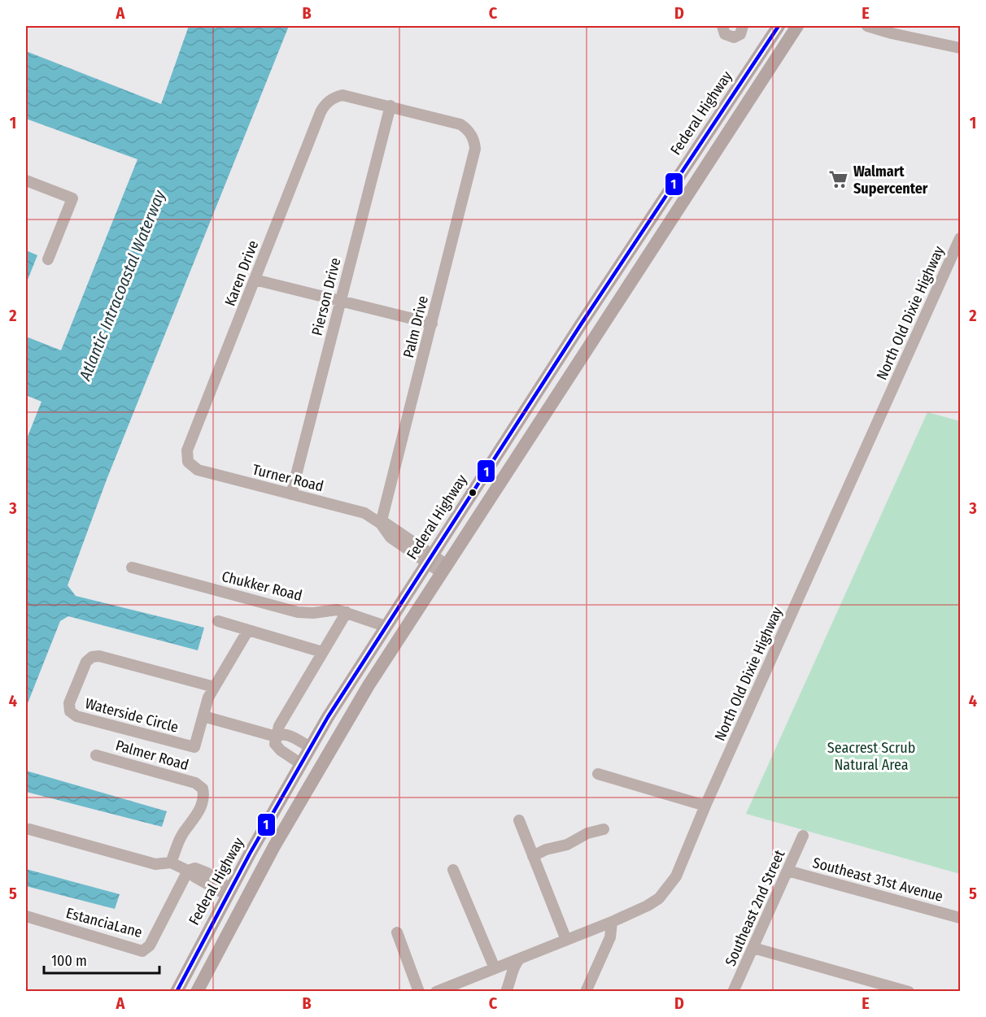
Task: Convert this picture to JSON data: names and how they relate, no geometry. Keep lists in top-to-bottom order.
{
  "streets": {
    "main road": ["Federal Highway"],
    "street": [
      "Karen Drive",
      "Pierson Drive",
      "North Old Dixie Highway",
      "Palm Drive",
      "Turner Road",
      "Chukker Road",
      "Waterside Circle",
      "Palmer Road",
      "Southeast 31st Avenue",
      "Southeast 2nd Street",
      "EstanciaLane"
    ]
  },
  "crossings": [
    ["Federal Highway", "Turner Road"],
    ["Federal Highway", "Chukker Road"],
    ["Karen Drive", "Pierson Drive"],
    ["Karen Drive", "Palm Drive"],
    ["Karen Drive", "Turner Road"],
    ["Pierson Drive", "Palm Drive"],
    ["Pierson Drive", "Turner Road"],
    ["Palm Drive", "Turner Road"],
    ["Southeast 31st Avenue", "Southeast 2nd Street"]
  ],
  "water": ["Atlantic Intracoastal Waterway"],
  "parks": ["Seacrest Scrub Natural Area"],
  "places": {
    "supermarket": ["Walmart Supercenter"]
  },
  "lines": ["transit line 1"],
  "scale_bar": "100 m",
  "grid": {
    "columns": [
      "A",
      "B",
      "C",
      "D",
      "E"
    ],
    "rows": [
      "1",
      "2",
      "3",
      "4",
      "5"
    ]
  }
}
